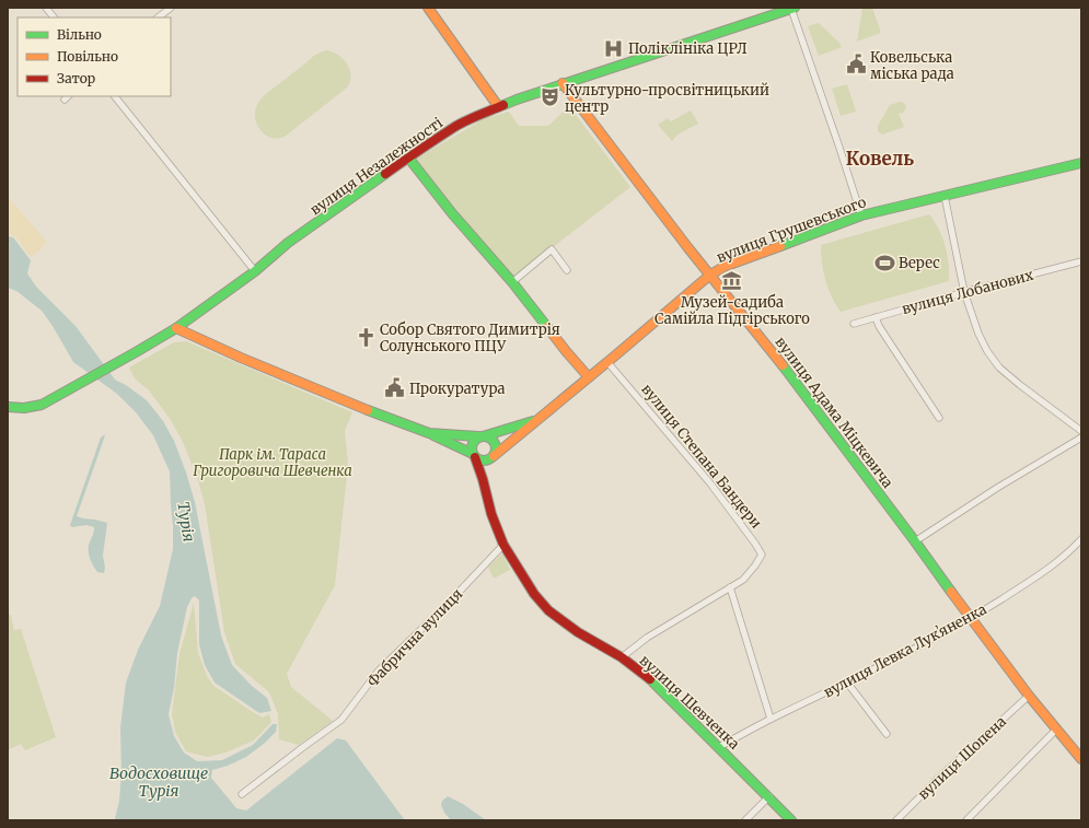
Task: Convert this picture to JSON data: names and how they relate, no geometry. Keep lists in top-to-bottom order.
{
  "streets": {
    "street": [
      "вулиця Незалежності",
      "вулиця Грушевського",
      "вулиця Лобанових",
      "вулиця Адама Міцкевича",
      "вулиця Степана Бандери",
      "Фабрична вулиця",
      "вулиця Левка Лукʼяненка",
      "вулиця Шевченка",
      "вулиця Шопена"
    ]
  },
  "crossings": [
    ["вулиця Незалежності", "вулиця Адама Міцкевича"],
    ["вулиця Грушевського", "вулиця Адама Міцкевича"],
    ["вулиця Грушевського", "вулиця Степана Бандери"],
    ["вулиця Грушевського", "вулиця Шевченка"],
    ["вулиця Адама Міцкевича", "вулиця Левка Лукʼяненка"],
    ["вулиця Адама Міцкевича", "вулиця Шопена"],
    ["вулиця Степана Бандери", "вулиця Шевченка"],
    ["Фабрична вулиця", "вулиця Шевченка"],
    ["вулиця Левка Лукʼяненка", "вулиця Шевченка"]
  ],
  "districts": ["Ковель"],
  "water": ["Турія", "Водосховище Турія"],
  "parks": ["Парк ім. Тараса Григоровича Шевченка"],
  "places": {
    "hospital": ["Поліклініка ЦРЛ"],
    "public building": ["Ковельська міська рада", "Прокуратура"],
    "theatre": ["Культурно-просвітницький центр"],
    "sports": ["Верес"],
    "museum": ["Музей-садиба Самійла Підгірського"],
    "church": ["Собор Святого Димитрія Солунського ПЦУ"]
  },
  "legend": ["Вільно", "Повільно", "Затор"]
}
